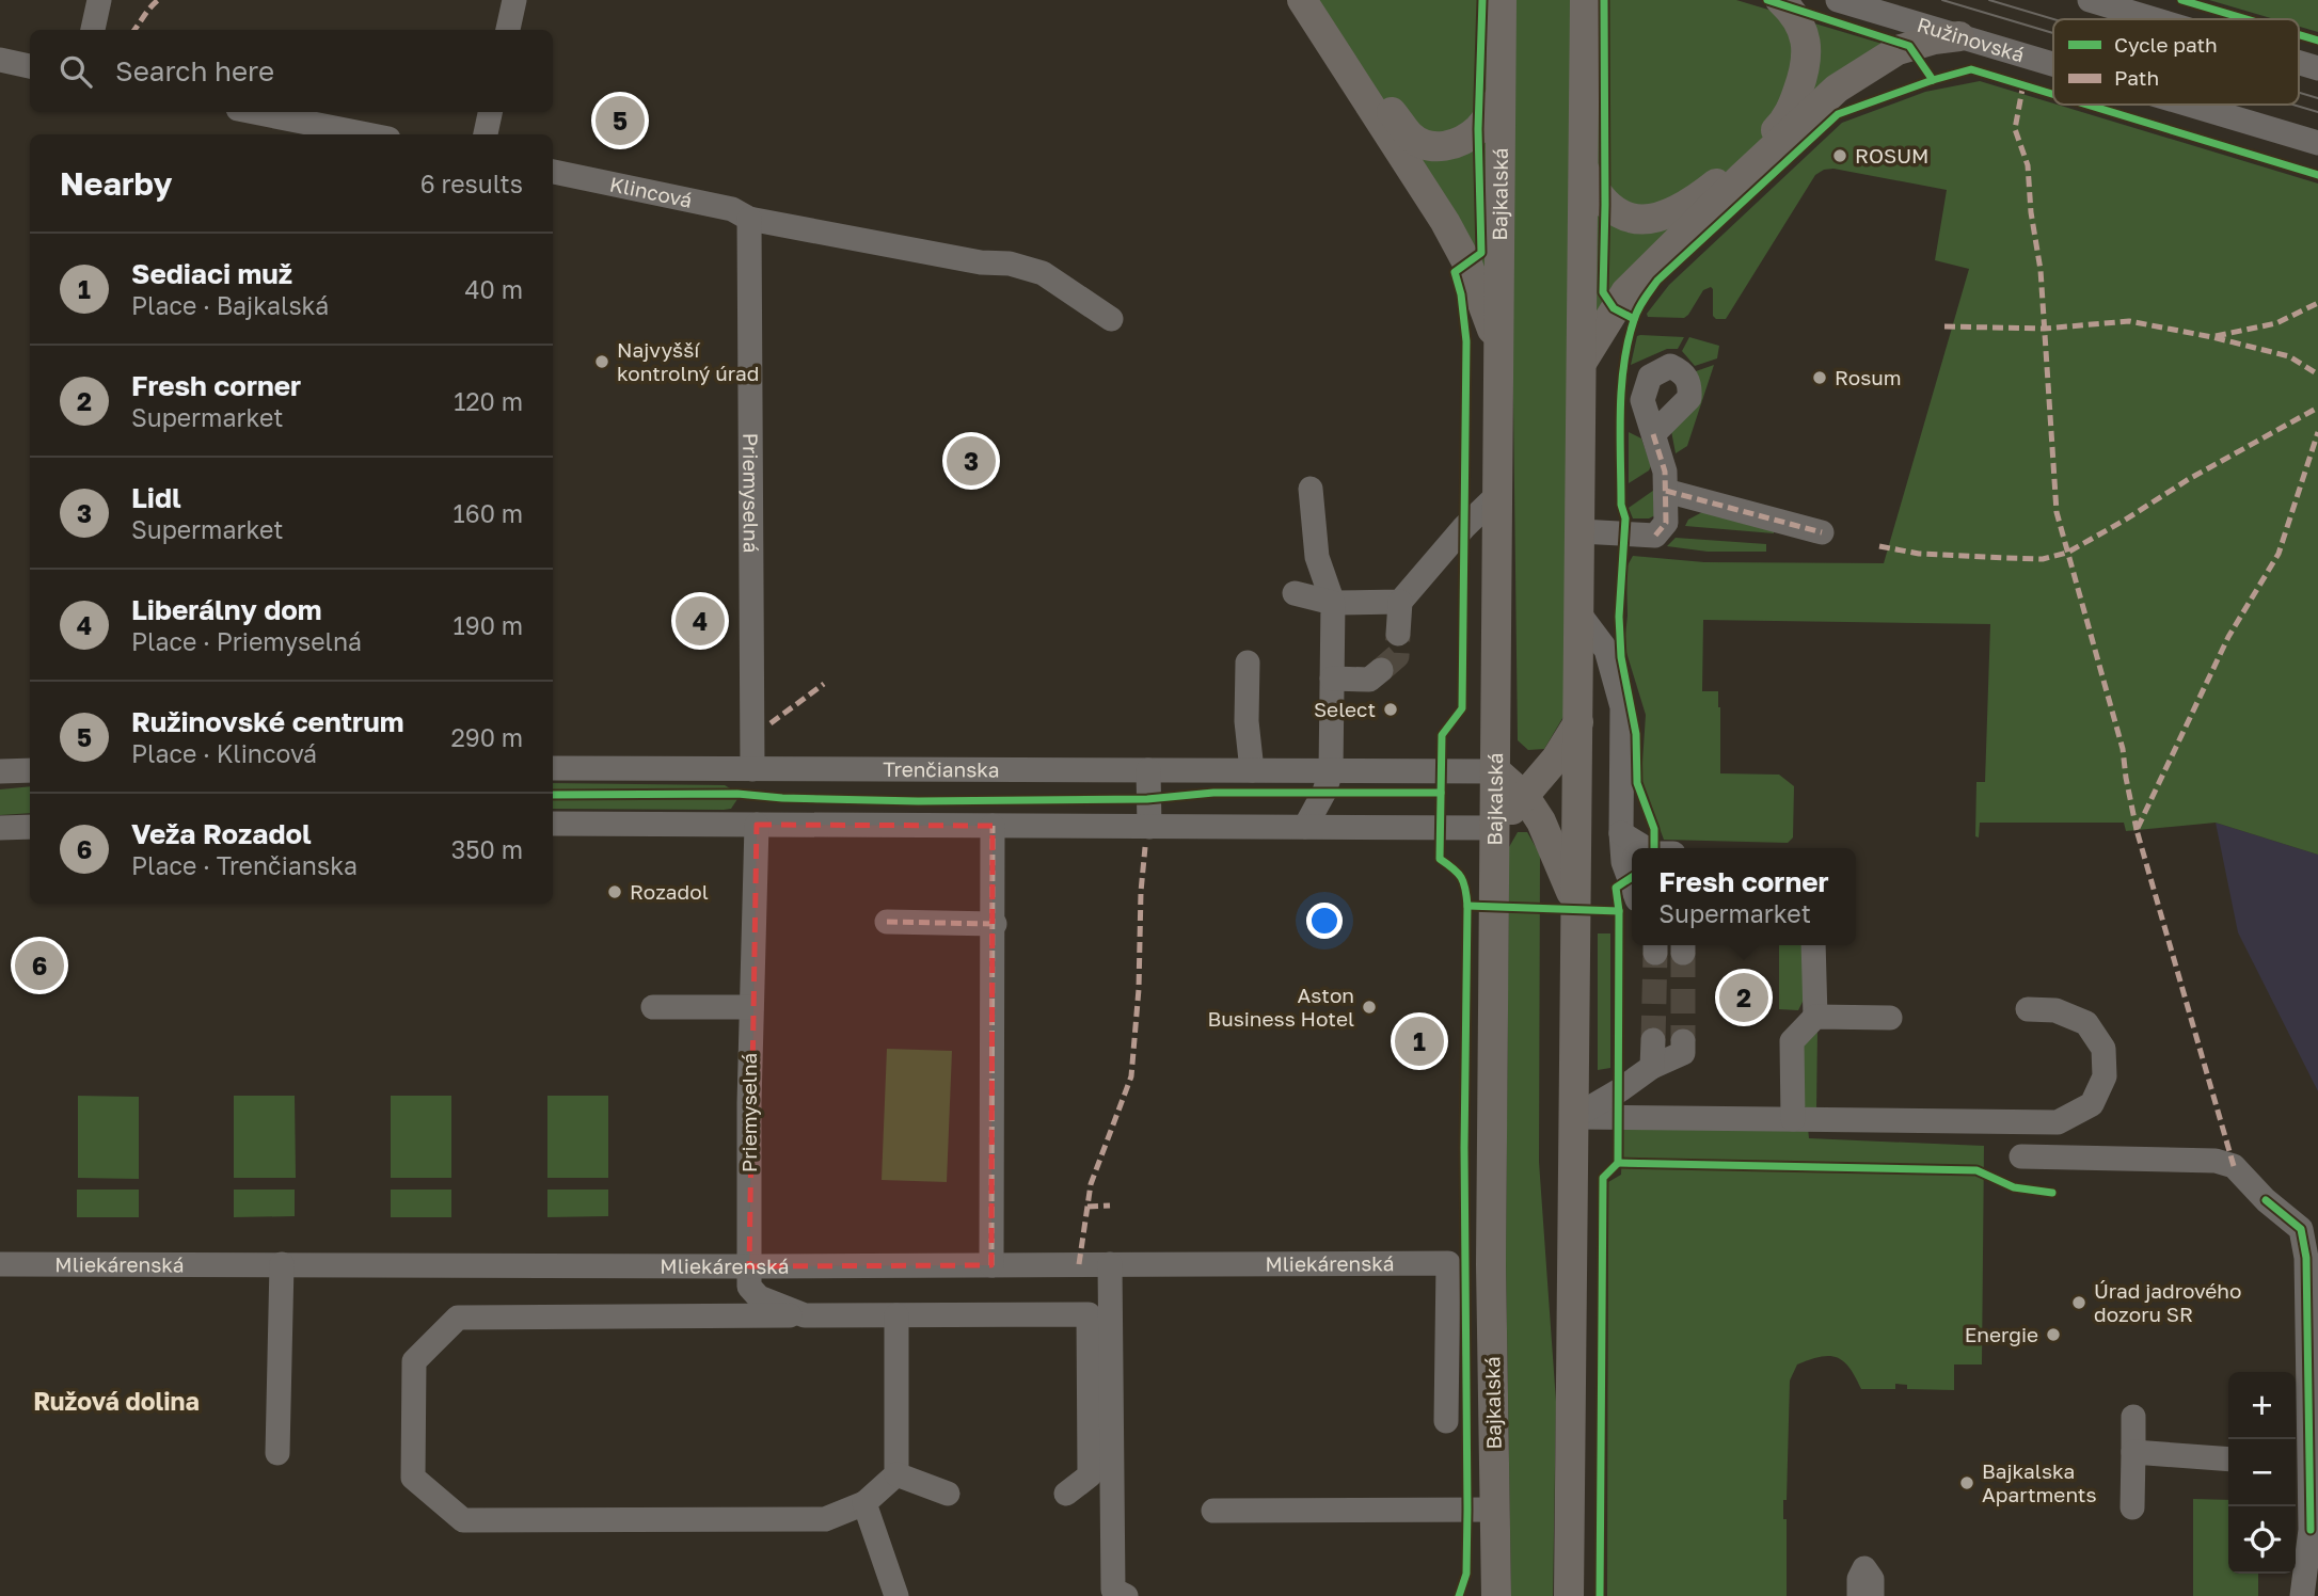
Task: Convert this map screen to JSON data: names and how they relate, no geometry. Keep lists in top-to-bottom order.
{
  "streets": {
    "main road": ["Bajkalská"],
    "street": [
      "Ružinovská",
      "Klincová",
      "Priemyselná",
      "Trenčianska",
      "Mliekárenská"
    ]
  },
  "crossings": [
    ["Klincová", "Priemyselná"],
    ["Bajkalská", "Trenčianska"],
    ["Priemyselná", "Trenčianska"],
    ["Priemyselná", "Mliekárenská"]
  ],
  "districts": ["Ružová dolina"],
  "places": [
    "ROSUM",
    "Najvyšší kontrolný úrad",
    "Rosum",
    "Select",
    "Rozadol",
    "Aston Business Hotel",
    "Úrad jadrového dozoru SR",
    "Energie",
    "Bajkalska Apartments"
  ],
  "legend": ["Cycle path", "Path"],
  "page": {
    "search": "Search here",
    "pins": [
      "5",
      "3",
      "4",
      "6",
      "2",
      "1"
    ],
    "heading": ["Nearby", "6 results"],
    "list": [
      {
        "mark": "1",
        "name": "Sediaci muž",
        "note": "Place · Bajkalská",
        "value": "40 m"
      },
      {
        "mark": "2",
        "name": "Fresh corner",
        "note": "Supermarket",
        "value": "120 m"
      },
      {
        "mark": "3",
        "name": "Lidl",
        "note": "Supermarket",
        "value": "160 m"
      },
      {
        "mark": "4",
        "name": "Liberálny dom",
        "note": "Place · Priemyselná",
        "value": "190 m"
      },
      {
        "mark": "5",
        "name": "Ružinovské centrum",
        "note": "Place · Klincová",
        "value": "290 m"
      },
      {
        "mark": "6",
        "name": "Veža Rozadol",
        "note": "Place · Trenčianska",
        "value": "350 m"
      }
    ],
    "popup": ["Fresh corner", "Supermarket"],
    "map_buttons": ["+", "−"]
  }
}
